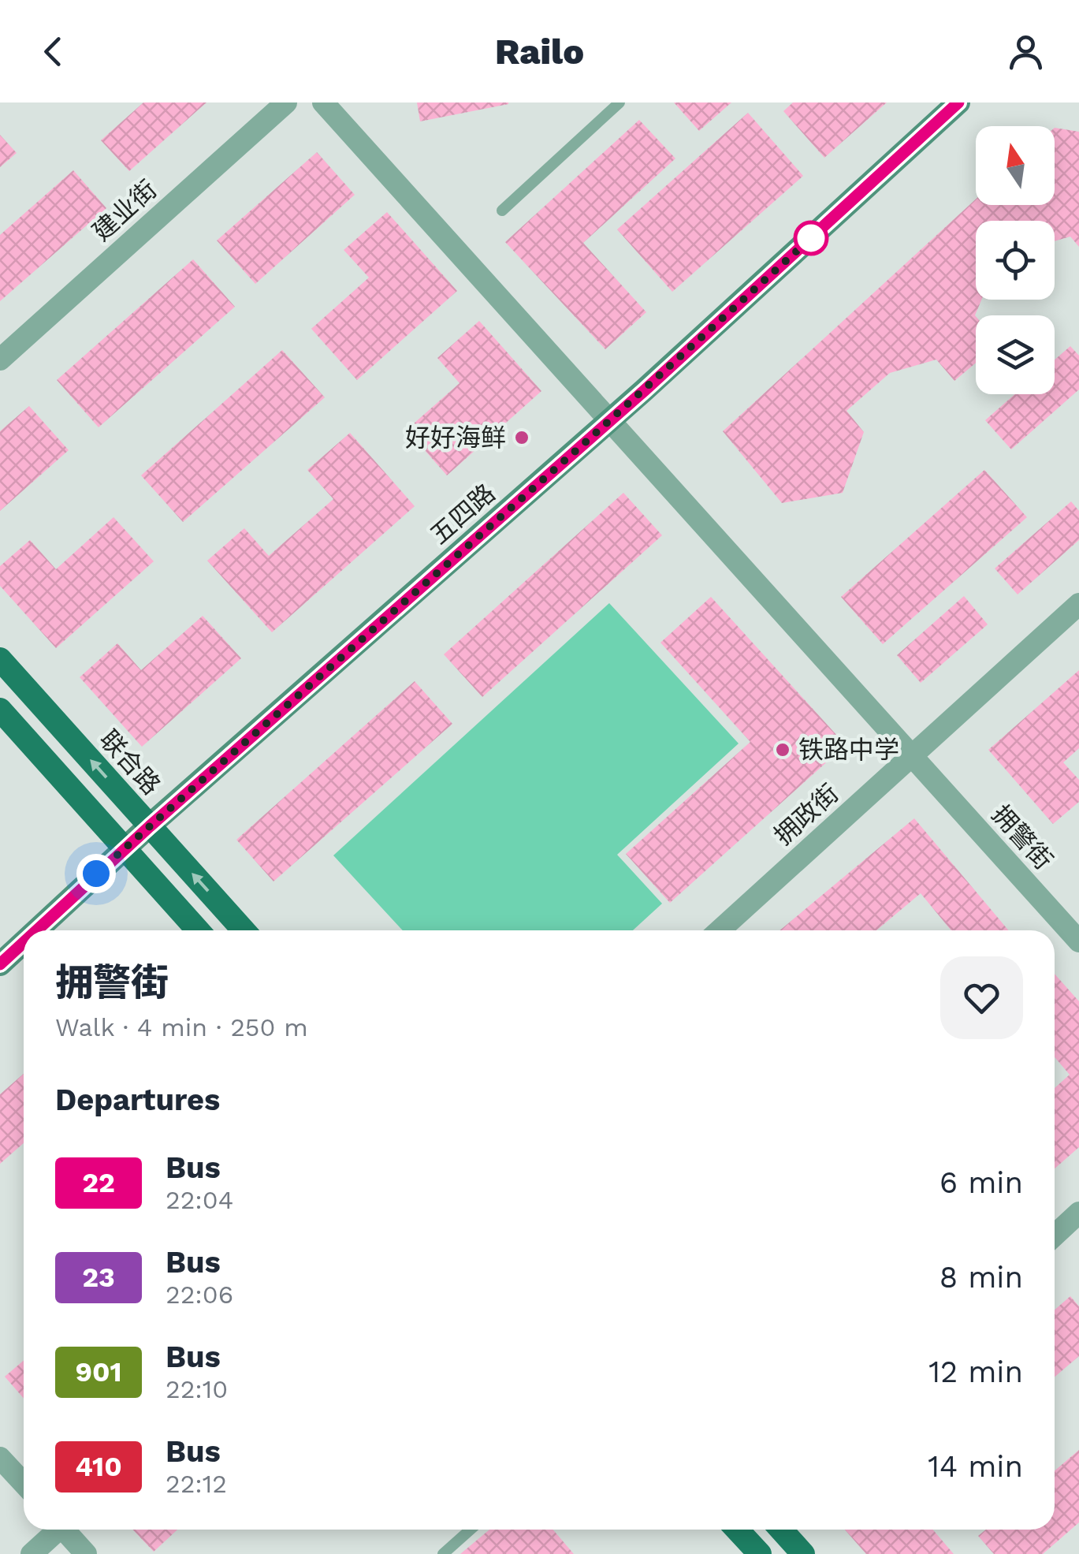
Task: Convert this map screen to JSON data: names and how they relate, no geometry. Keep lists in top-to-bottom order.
{
  "streets": {
    "main road": ["五四路", "联合路"],
    "street": ["建业街", "拥政街", "拥警街"]
  },
  "crossings": [
    ["五四路", "联合路"],
    ["五四路", "拥警街"],
    ["拥政街", "拥警街"]
  ],
  "places": ["好好海鲜", "铁路中学"],
  "lines": ["bus line 22"],
  "north": "top",
  "page": {
    "header": "Railo",
    "heading": [
      ["拥警街", "Walk · 4 min · 250 m"],
      "Departures"
    ],
    "list": [
      {
        "mark": "22",
        "name": "Bus",
        "note": "22:04",
        "value": "6 min"
      },
      {
        "mark": "23",
        "name": "Bus",
        "note": "22:06",
        "value": "8 min"
      },
      {
        "mark": "901",
        "name": "Bus",
        "note": "22:10",
        "value": "12 min"
      },
      {
        "mark": "410",
        "name": "Bus",
        "note": "22:12",
        "value": "14 min"
      }
    ]
  }
}
